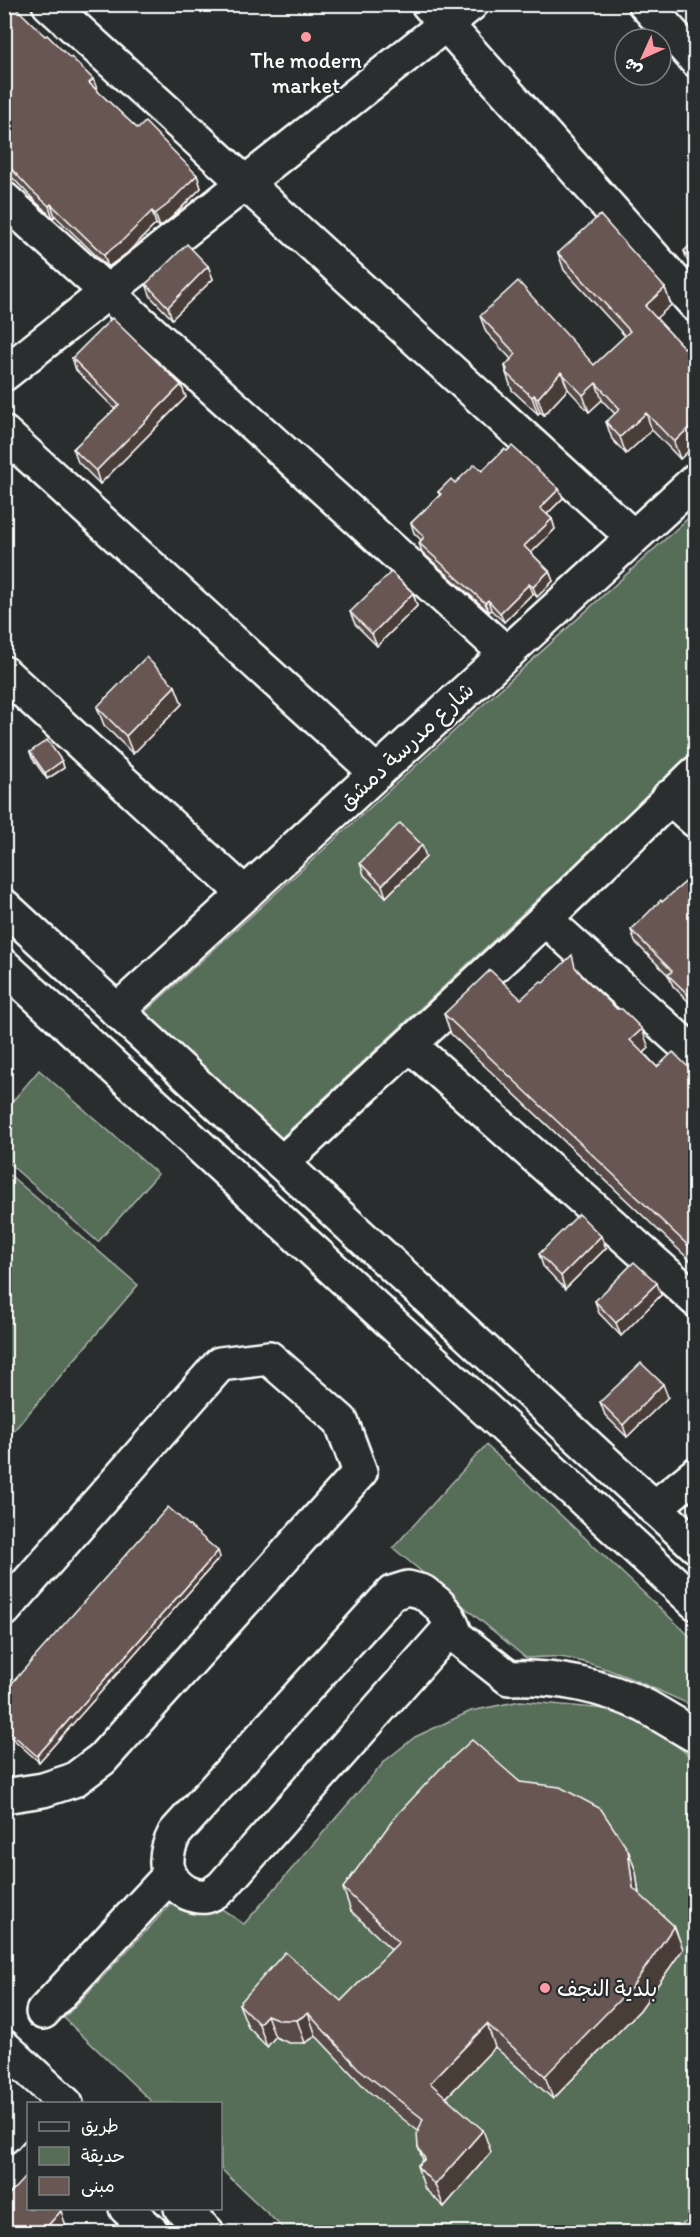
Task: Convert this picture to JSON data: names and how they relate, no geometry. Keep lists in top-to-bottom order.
{
  "streets": {
    "street": ["شارع مدرسة دمشق"]
  },
  "places": ["The modern market", "بلدية النجف"],
  "legend": ["طريق", "حديقة", "مبنى"],
  "north": "bottom left"
}
